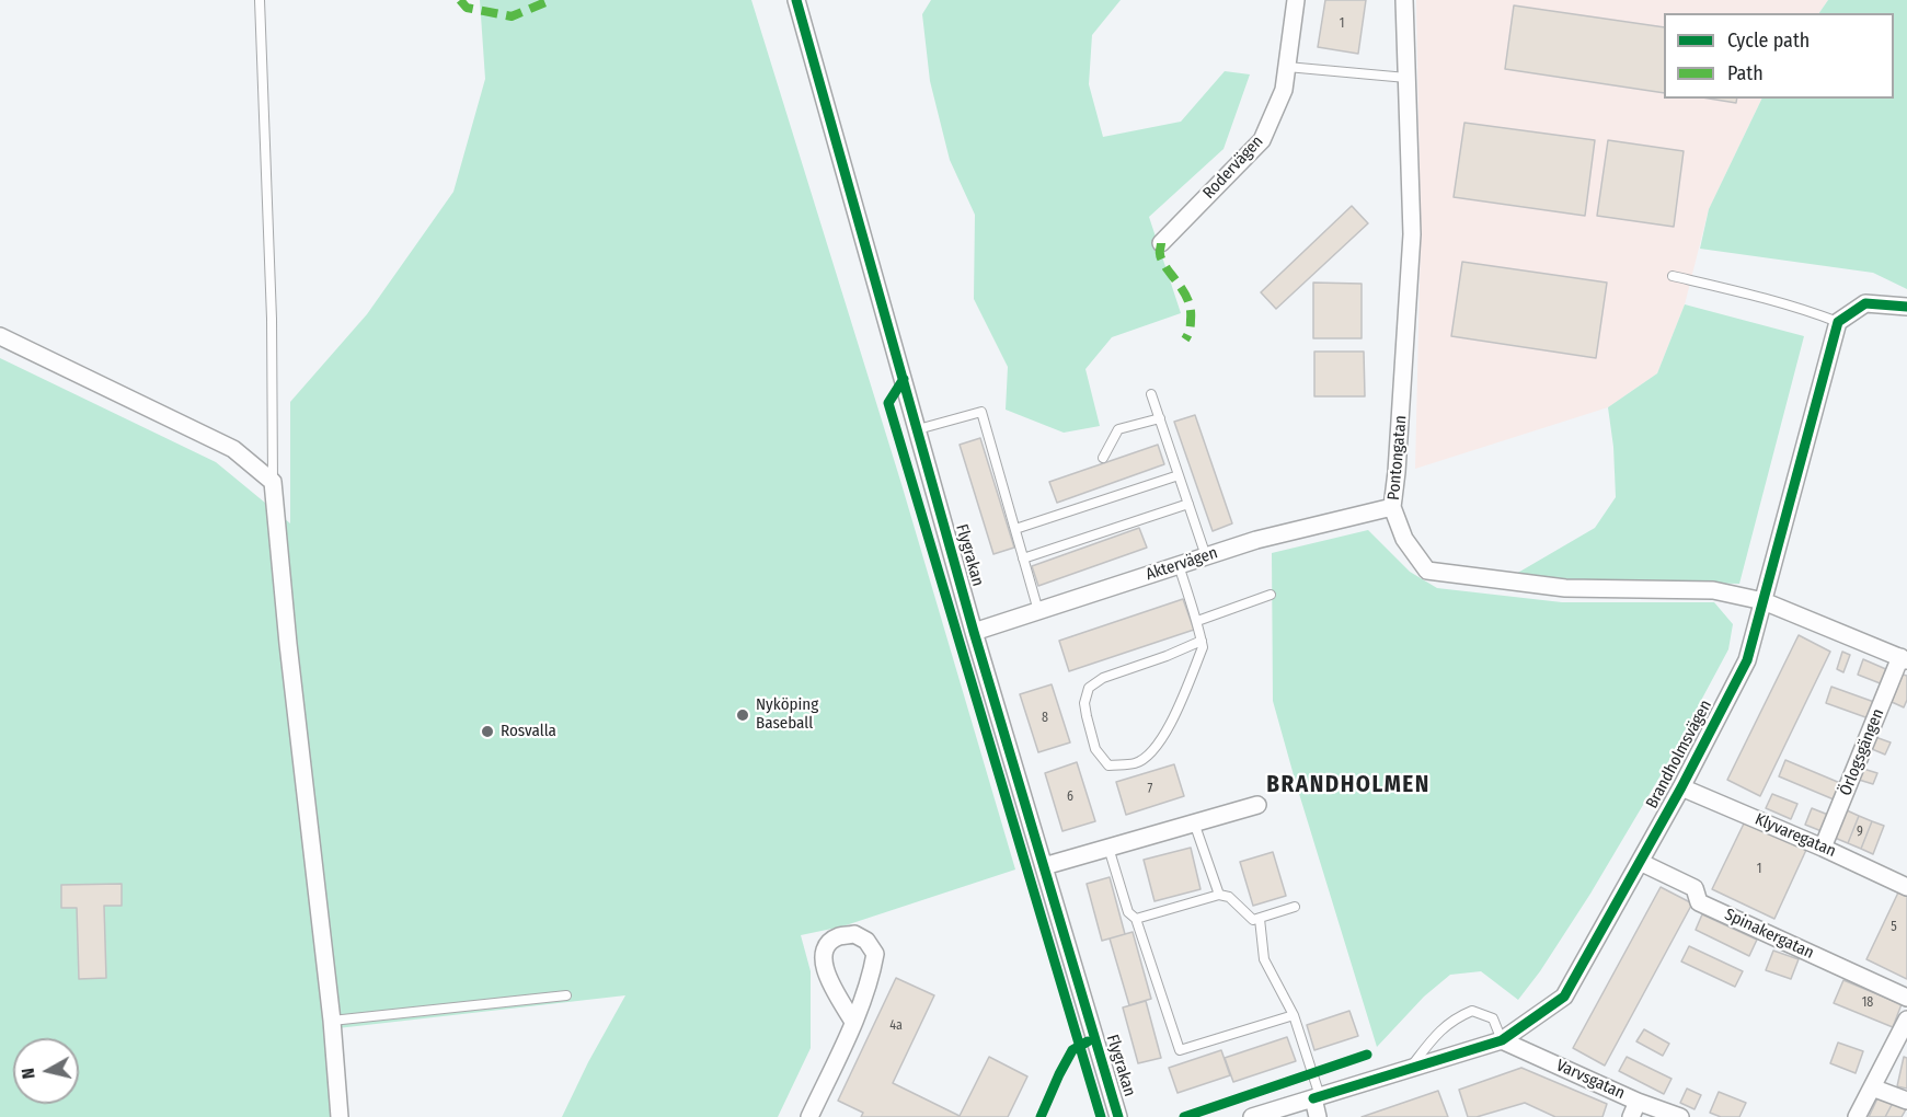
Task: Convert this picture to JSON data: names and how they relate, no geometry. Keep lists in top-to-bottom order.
{
  "streets": {
    "street": [
      "Rodervägen",
      "Pontongatan",
      "Flygrakan",
      "Aktervägen",
      "Örlogsgängen",
      "Brandholmsvägen",
      "Klyvaregatan",
      "Spinakergatan",
      "Varvsgatan"
    ]
  },
  "crossings": [
    ["Pontongatan", "Aktervägen"],
    ["Pontongatan", "Örlogsgängen"],
    ["Pontongatan", "Brandholmsvägen"],
    ["Flygrakan", "Aktervägen"],
    ["Örlogsgängen", "Klyvaregatan"],
    ["Brandholmsvägen", "Klyvaregatan"],
    ["Brandholmsvägen", "Spinakergatan"],
    ["Brandholmsvägen", "Varvsgatan"]
  ],
  "districts": ["BRANDHOLMEN"],
  "places": ["Nyköping Baseball", "Rosvalla"],
  "house_numbers": [
    "1",
    "8",
    "7",
    "6",
    "9",
    "1",
    "5",
    "18",
    "4a"
  ],
  "legend": ["Cycle path", "Path"],
  "north": "left"
}
